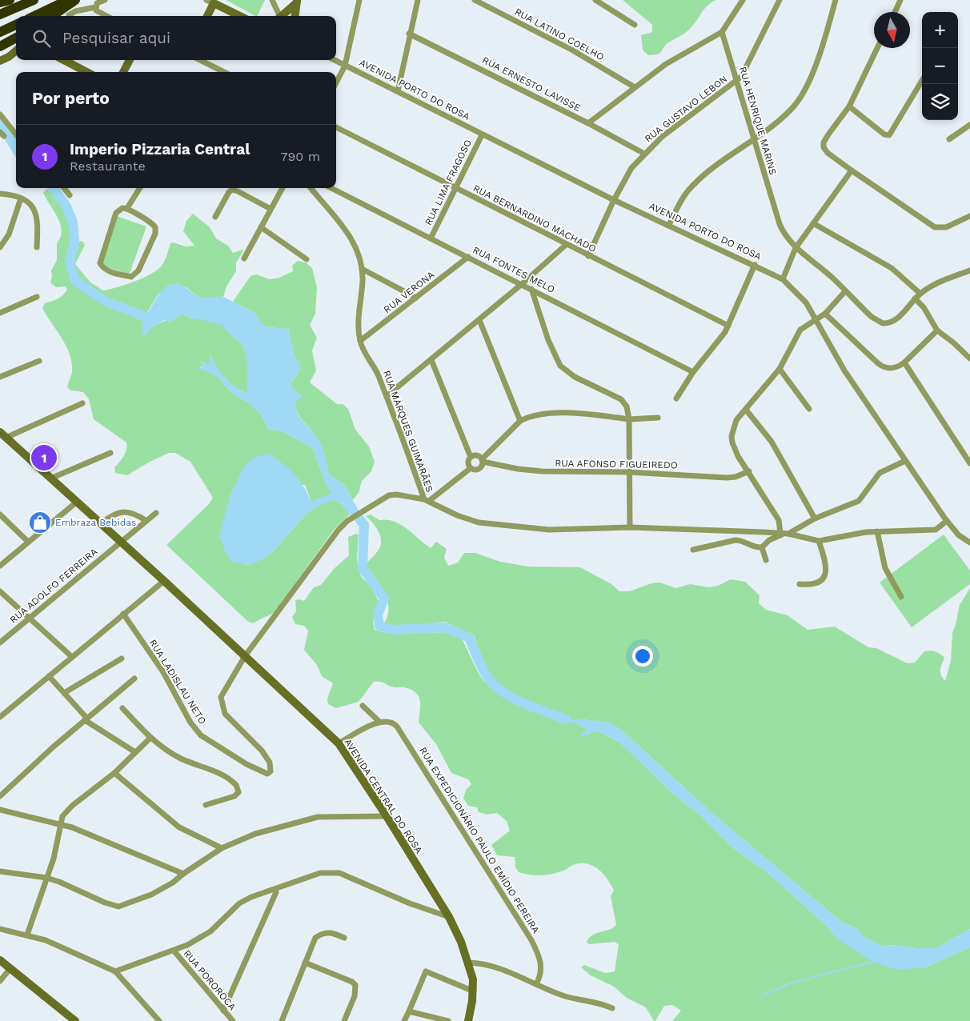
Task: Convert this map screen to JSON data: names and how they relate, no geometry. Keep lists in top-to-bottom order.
{
  "streets": {
    "street": [
      "RUA LATINO COELHO",
      "RUA ERNESTO LAVISSE",
      "AVENIDA PORTO DO ROSA",
      "RUA GUSTAVO LEBON",
      "RUA HENRIQUE MARINS",
      "RUA LIMA FRAGOSO",
      "RUA BERNARDINO MACHADO",
      "RUA FONTES MELO",
      "RUA VERONA",
      "RUA MARQUES GUIMARÃES",
      "RUA AFONSO FIGUEIREDO",
      "RUA ADOLFO FERREIRA",
      "RUA LADISLAU NETO",
      "AVENIDA CENTRAL DO ROSA",
      "RUA EXPEDICIONÁRIO PAULO EMÍDIO PEREIRA",
      "RUA POROROCA"
    ]
  },
  "crossings": [
    ["RUA ERNESTO LAVISSE", "RUA GUSTAVO LEBON"],
    ["AVENIDA PORTO DO ROSA", "RUA GUSTAVO LEBON"],
    ["AVENIDA PORTO DO ROSA", "RUA LIMA FRAGOSO"],
    ["RUA GUSTAVO LEBON", "RUA HENRIQUE MARINS"],
    ["RUA GUSTAVO LEBON", "RUA BERNARDINO MACHADO"],
    ["RUA LIMA FRAGOSO", "RUA BERNARDINO MACHADO"],
    ["RUA LIMA FRAGOSO", "RUA FONTES MELO"],
    ["RUA FONTES MELO", "RUA VERONA"],
    ["RUA VERONA", "RUA MARQUES GUIMARÃES"],
    ["RUA MARQUES GUIMARÃES", "RUA LADISLAU NETO"],
    ["RUA MARQUES GUIMARÃES", "AVENIDA CENTRAL DO ROSA"],
    ["RUA ADOLFO FERREIRA", "AVENIDA CENTRAL DO ROSA"],
    ["RUA LADISLAU NETO", "AVENIDA CENTRAL DO ROSA"]
  ],
  "places": {
    "shop": ["Embraza Bebidas"]
  },
  "north": "bottom",
  "page": {
    "map_buttons": ["+", "−"],
    "search": "Pesquisar aqui",
    "heading": "Por perto",
    "list": [
      {
        "mark": "1",
        "name": "Imperio Pizzaria Central",
        "note": "Restaurante",
        "value": "790 m"
      }
    ],
    "pins": "1"
  }
}
